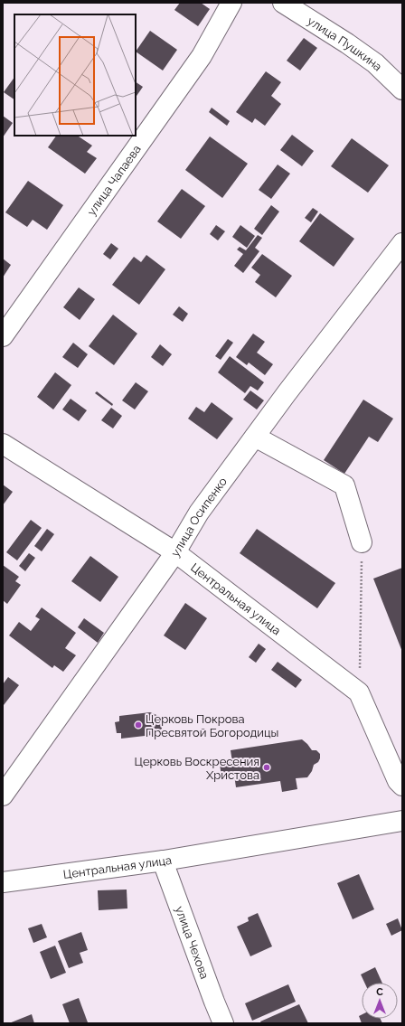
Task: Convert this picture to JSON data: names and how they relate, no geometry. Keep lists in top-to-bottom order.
{
  "streets": {
    "street": [
      "улица Пушкина",
      "улица Чапаева",
      "улица Осипенко",
      "Центральная улица",
      "улица Чехова"
    ]
  },
  "crossings": [
    ["улица Осипенко", "Центральная улица"],
    ["Центральная улица", "улица Чехова"]
  ],
  "places": ["Церковь Покрова Пресвятой Богородицы", "Церковь Воскресения Христова"],
  "north": "top"
}
